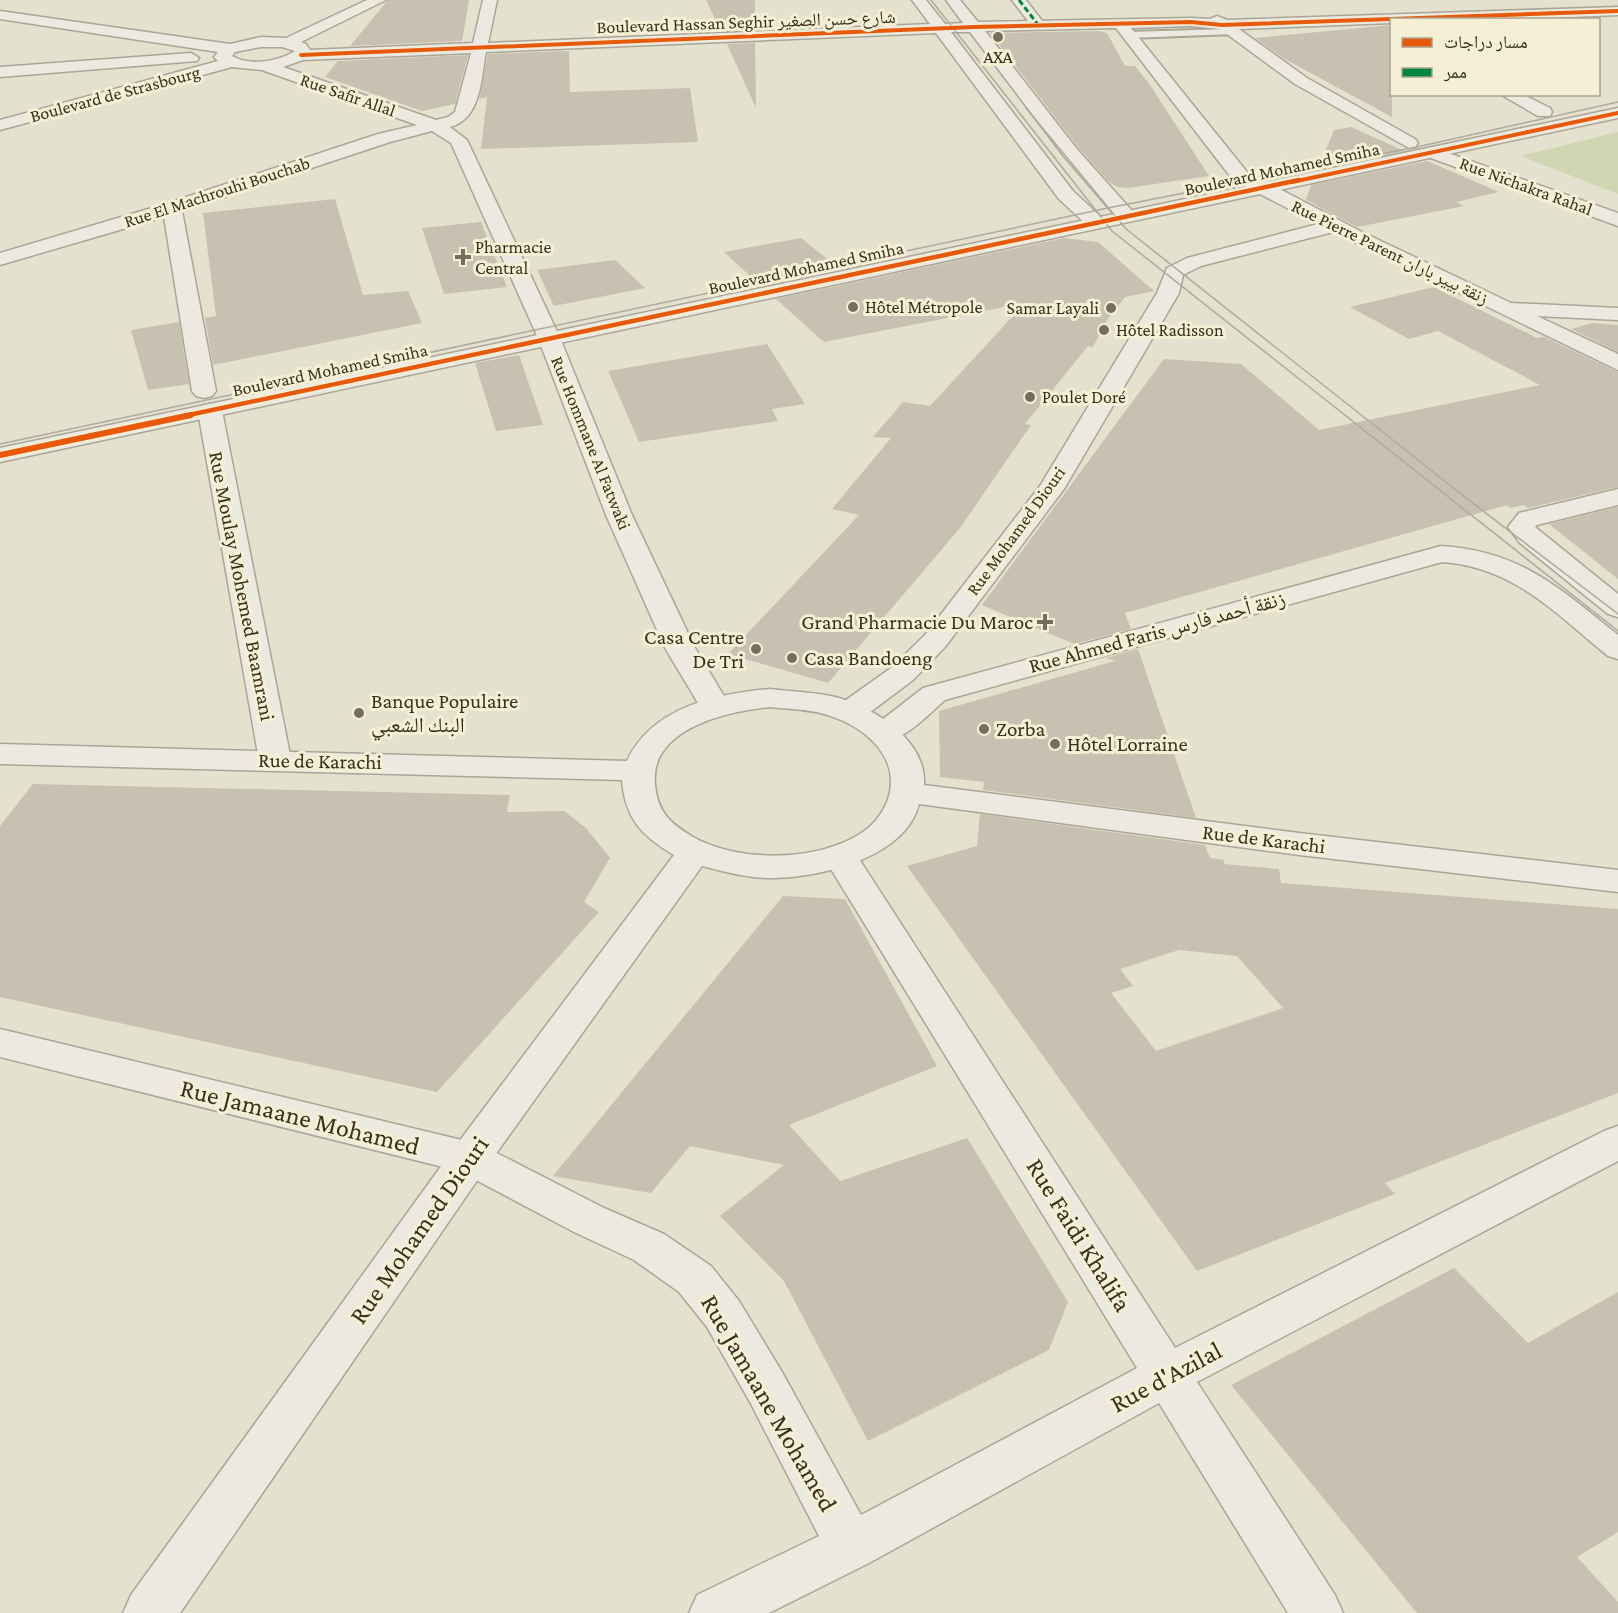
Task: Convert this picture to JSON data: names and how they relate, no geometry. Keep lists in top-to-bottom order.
{
  "streets": {
    "street": [
      "Boulevard Hassan Seghir شارع حسن الصغير",
      "Boulevard de Strasbourg",
      "Rue Safir Allal",
      "Boulevard Mohamed Smiha",
      "Rue Nichakra Rahal",
      "Rue El Machrouhi Bouchab",
      "Rue Pierre Parent زنقة بيير باران",
      "Rue Hommane Al Fatwaki",
      "Rue Mohamed Diouri",
      "Rue Moulay Mohemed Baamrani",
      "Rue Ahmed Faris زنقة أحمد فارس",
      "Rue de Karachi",
      "Rue Jamaane Mohamed",
      "Rue Faidi Khalifa",
      "Rue d'Azilal"
    ]
  },
  "crossings": [
    ["Boulevard Hassan Seghir شارع حسن الصغير", "Rue Safir Allal"],
    ["Boulevard Hassan Seghir شارع حسن الصغير", "Rue Pierre Parent زنقة بيير باران"],
    ["Rue Safir Allal", "Rue El Machrouhi Bouchab"],
    ["Rue Safir Allal", "Rue Hommane Al Fatwaki"],
    ["Boulevard Mohamed Smiha", "Rue Nichakra Rahal"],
    ["Boulevard Mohamed Smiha", "Rue Pierre Parent زنقة بيير باران"],
    ["Boulevard Mohamed Smiha", "Rue Hommane Al Fatwaki"],
    ["Boulevard Mohamed Smiha", "Rue Moulay Mohemed Baamrani"],
    ["Rue El Machrouhi Bouchab", "Rue Hommane Al Fatwaki"],
    ["Rue El Machrouhi Bouchab", "Rue Moulay Mohemed Baamrani"],
    ["Rue Pierre Parent زنقة بيير باران", "Rue Mohamed Diouri"],
    ["Rue Mohamed Diouri", "Rue Jamaane Mohamed"],
    ["Rue Moulay Mohemed Baamrani", "Rue de Karachi"],
    ["Rue Jamaane Mohamed", "Rue d'Azilal"],
    ["Rue Faidi Khalifa", "Rue d'Azilal"]
  ],
  "places": {
    "other": [
      "AXA",
      "Hôtel Métropole",
      "Samar Layali",
      "Hôtel Radisson",
      "Poulet Doré",
      "Casa Centre De Tri",
      "Casa Bandoeng",
      "Banque Populaire البنك الشعبي",
      "Zorba",
      "Hôtel Lorraine"
    ],
    "health": ["Pharmacie Central", "Grand Pharmacie Du Maroc"]
  },
  "legend": ["مسار دراجات", "ممر"]
}
